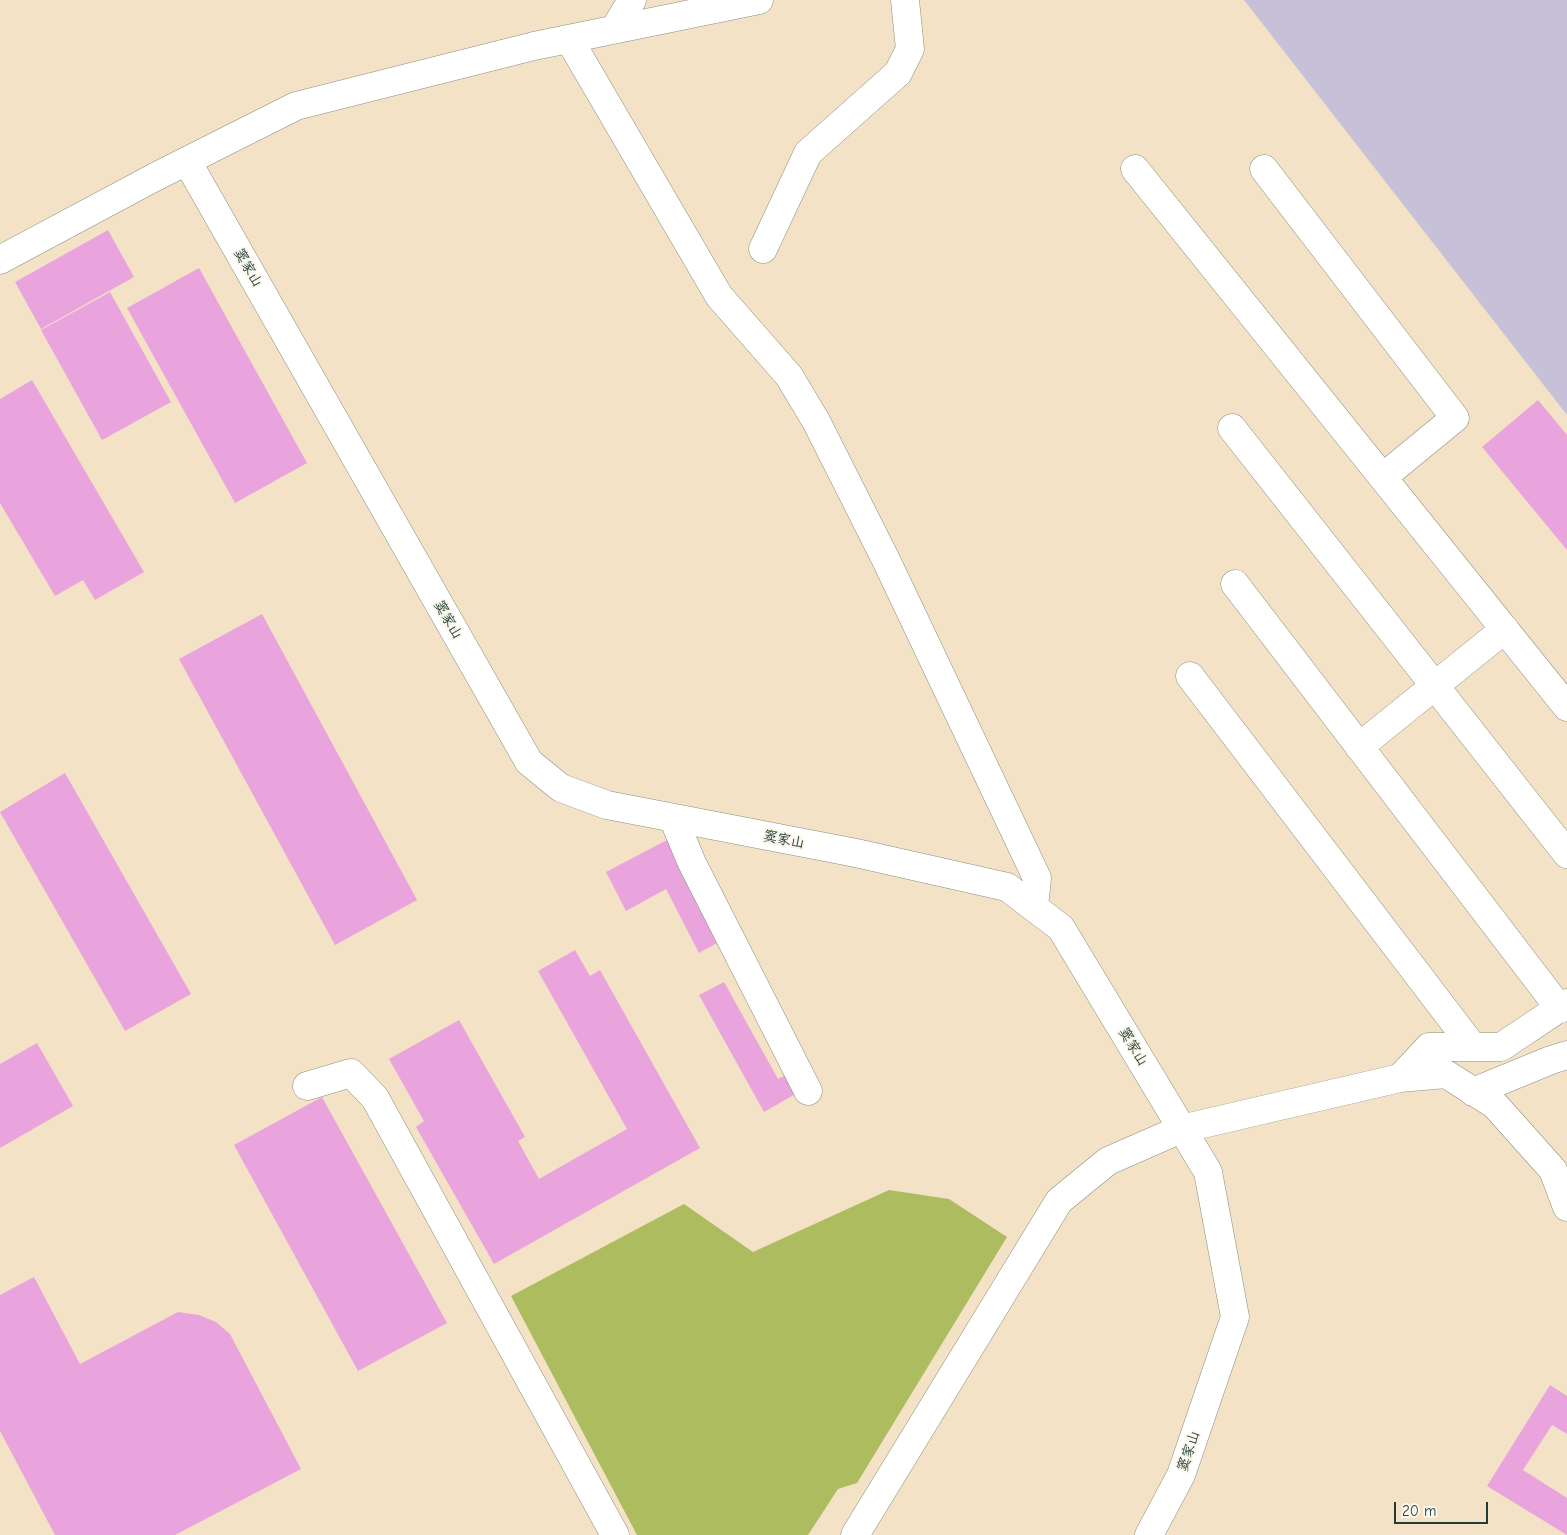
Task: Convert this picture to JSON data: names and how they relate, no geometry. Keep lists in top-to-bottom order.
{
  "streets": {
    "street": ["窦家山"]
  },
  "scale_bar": "20 m"
}
